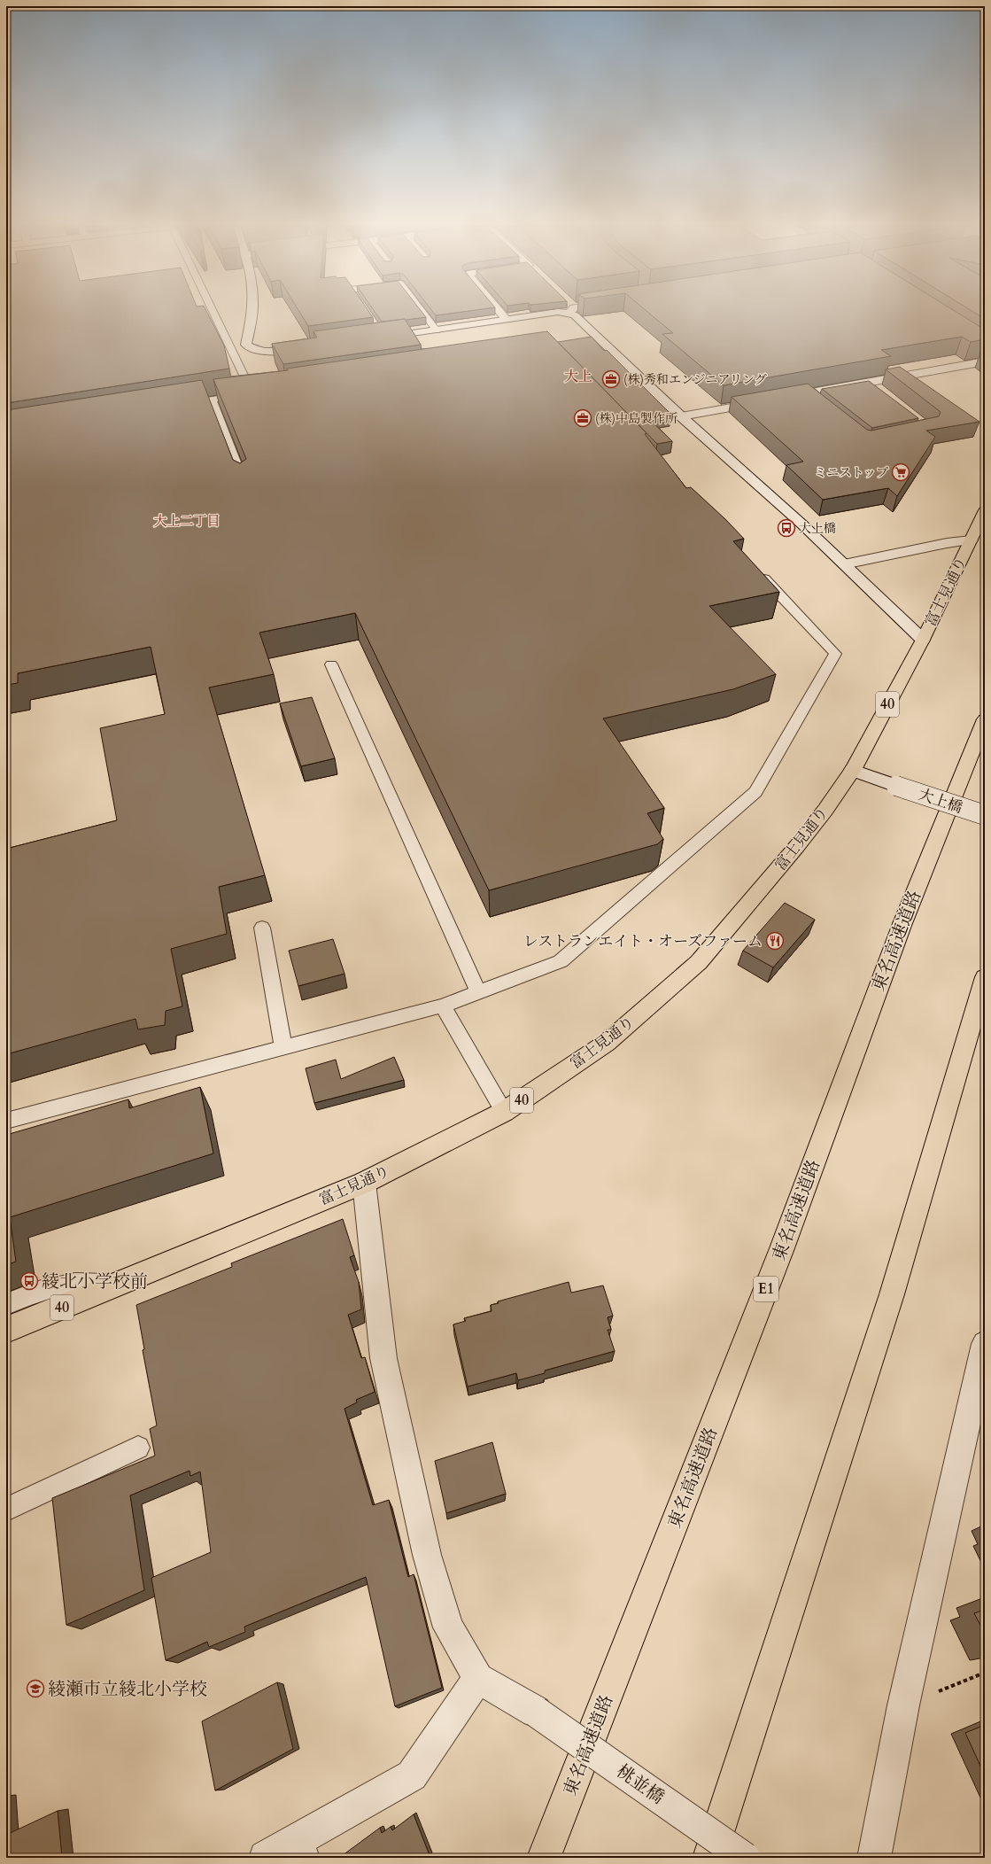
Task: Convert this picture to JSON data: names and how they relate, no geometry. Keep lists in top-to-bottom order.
{
  "streets": {
    "main road": [
      "富士見通り",
      "40",
      "東名高速道路",
      "E1"
    ],
    "street": ["大上橋", "桃並橋"]
  },
  "crossings": [
    ["富士見通り", "大上橋"]
  ],
  "districts": ["大上", "大上二丁目"],
  "places": {
    "office": ["(株)秀和エンジニアリング", "(株)中島製作所"],
    "supermarket": ["ミニストップ"],
    "bus stop": ["大上橋", "綾北小学校前"],
    "restaurant": ["レストランエイト・オーズファーム"],
    "school or university": ["綾瀬市立綾北小学校"]
  }
}
